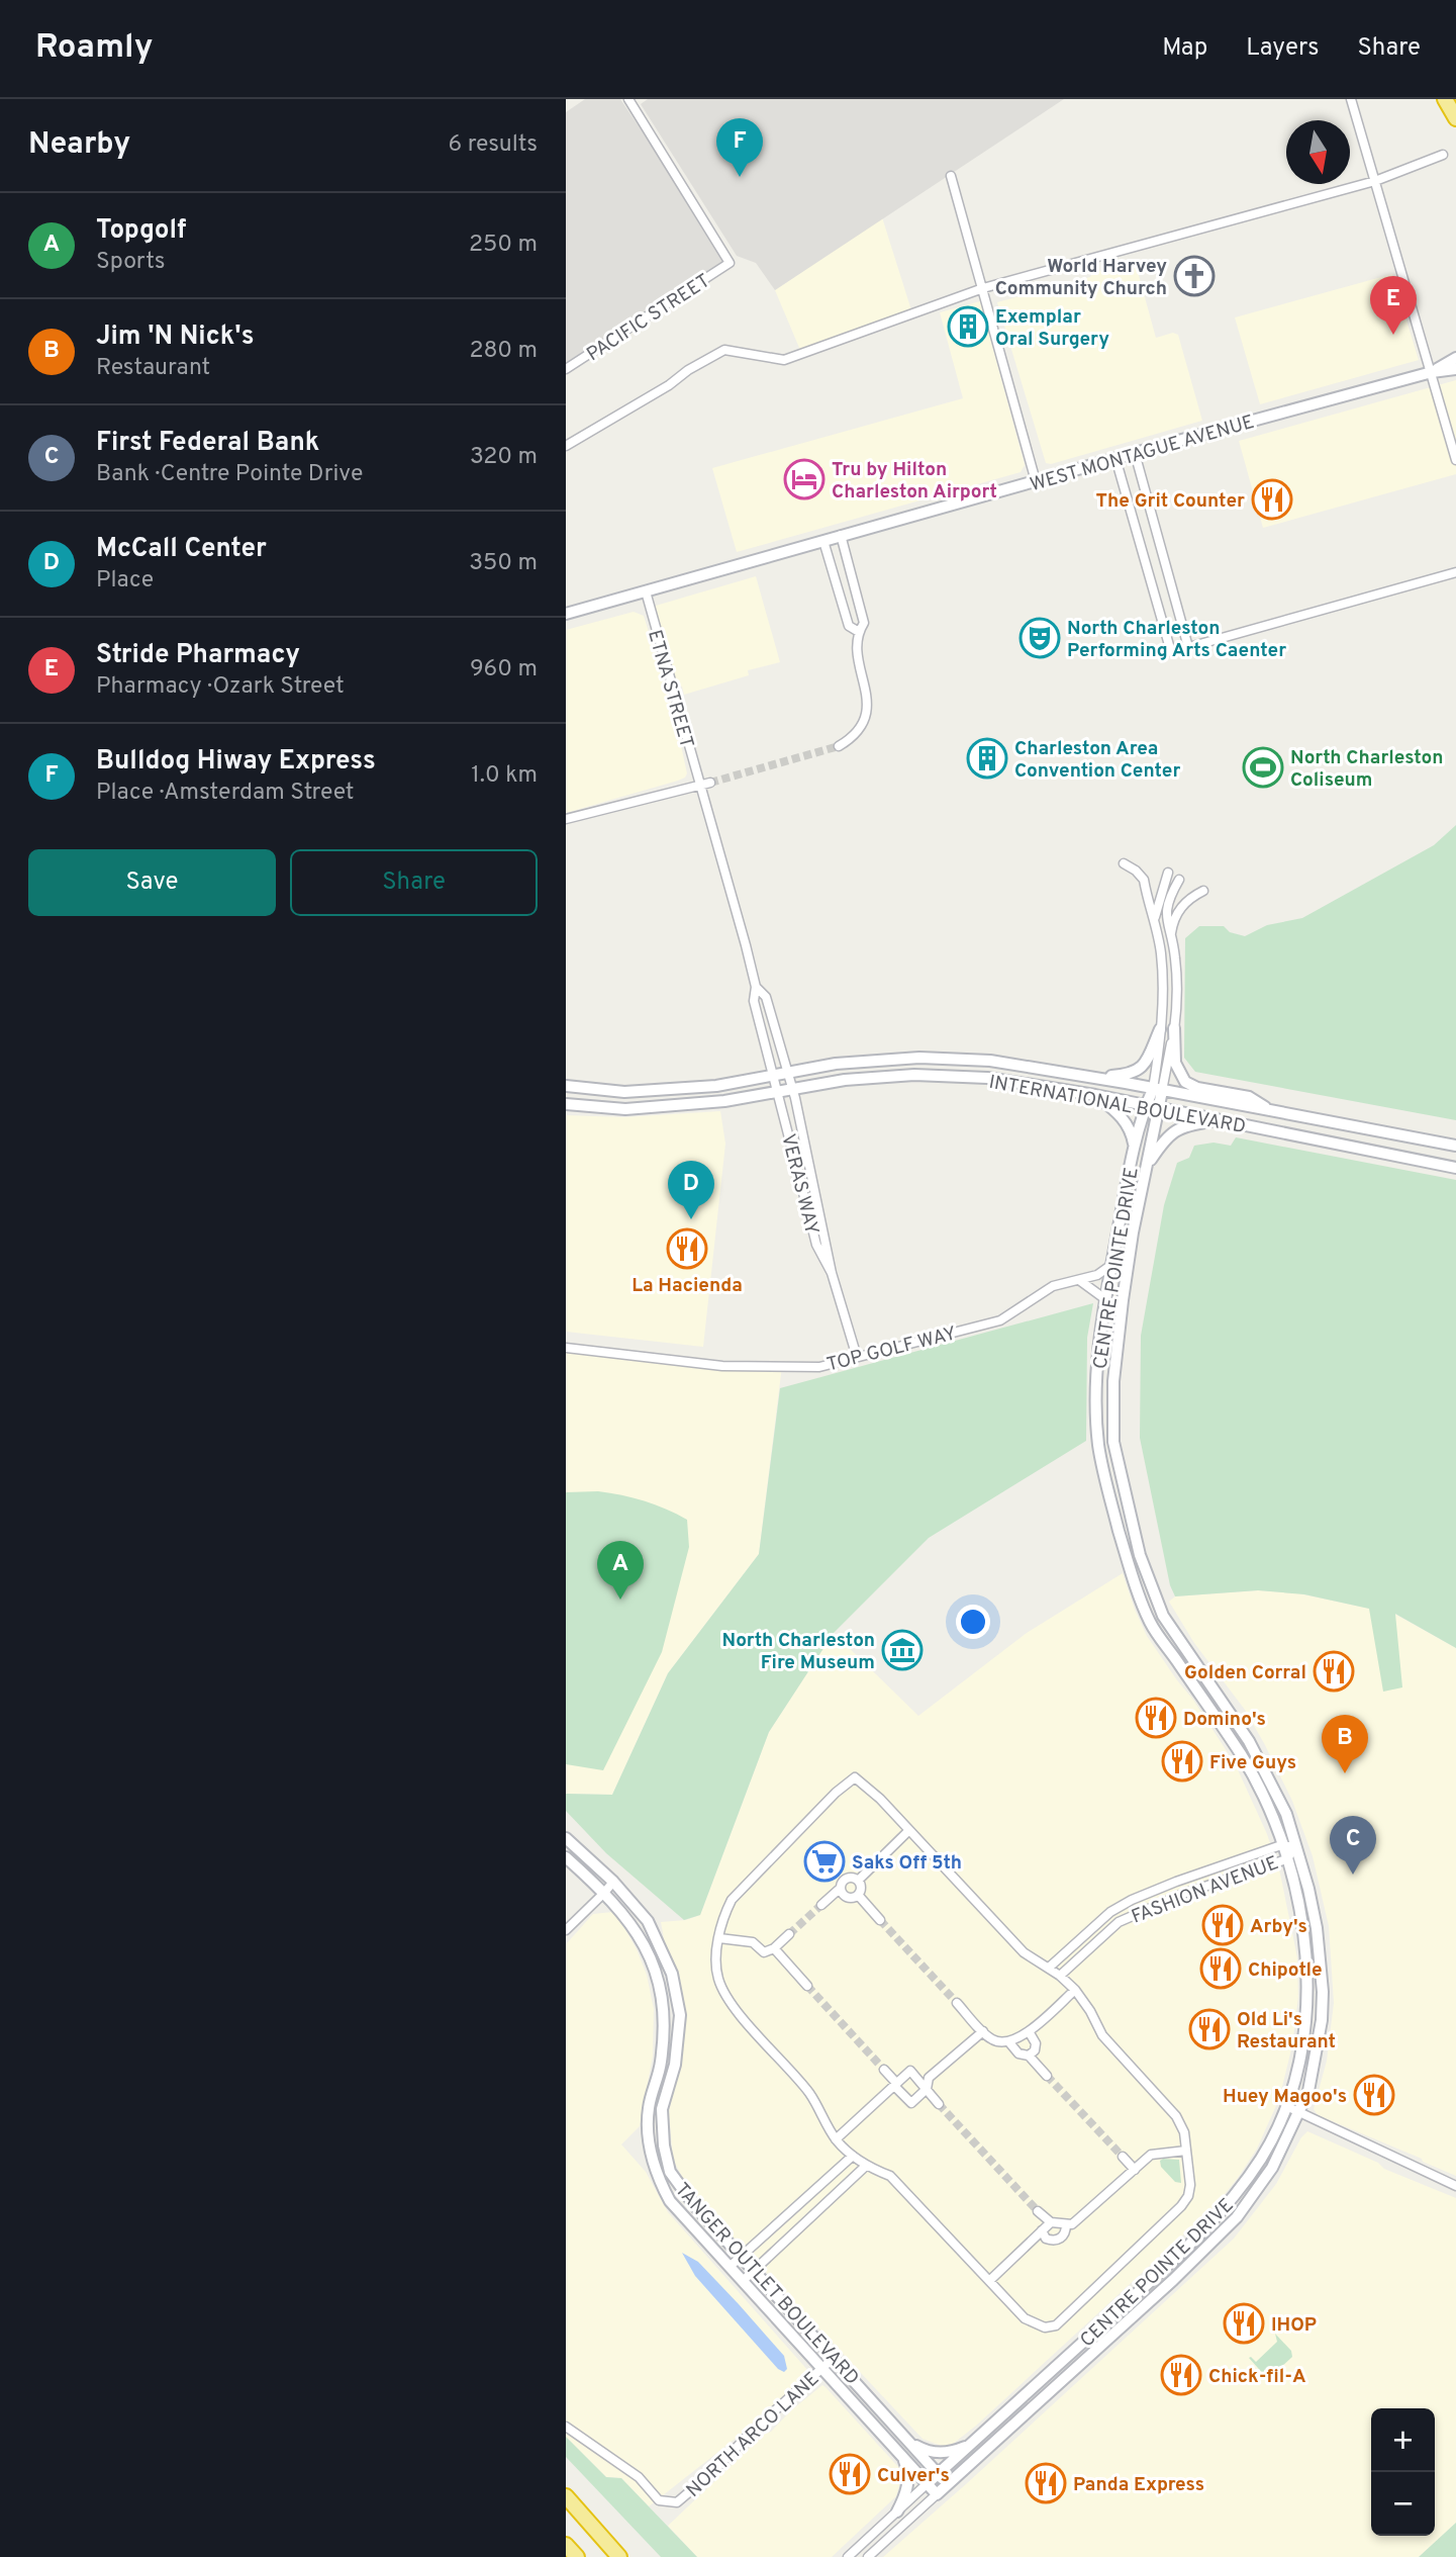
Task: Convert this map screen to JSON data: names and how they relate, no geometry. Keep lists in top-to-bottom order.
{
  "streets": {
    "street": [
      "PACIFIC STREET",
      "WEST MONTAGUE AVENUE",
      "ETNA STREET",
      "INTERNATIONAL BOULEVARD",
      "VERAS WAY",
      "CENTRE POINTE DRIVE",
      "TOP GOLF WAY",
      "FASHION AVENUE",
      "TANGER OUTLET BOULEVARD",
      "NORTH ARCO LANE"
    ]
  },
  "crossings": [
    ["WEST MONTAGUE AVENUE", "ETNA STREET"],
    ["ETNA STREET", "VERAS WAY"],
    ["INTERNATIONAL BOULEVARD", "VERAS WAY"],
    ["INTERNATIONAL BOULEVARD", "CENTRE POINTE DRIVE"],
    ["VERAS WAY", "TOP GOLF WAY"],
    ["CENTRE POINTE DRIVE", "TOP GOLF WAY"],
    ["CENTRE POINTE DRIVE", "FASHION AVENUE"],
    ["CENTRE POINTE DRIVE", "TANGER OUTLET BOULEVARD"],
    ["TANGER OUTLET BOULEVARD", "NORTH ARCO LANE"]
  ],
  "places": {
    "church": ["World Harvey Community Church"],
    "building": ["Exemplar Oral Surgery", "Charleston Area Convention Center"],
    "hotel": ["Tru by Hilton Charleston Airport"],
    "restaurant": [
      "The Grit Counter",
      "La Hacienda",
      "Golden Corral",
      "Domino's",
      "Five Guys",
      "Arby's",
      "Chipotle",
      "Old Li's Restaurant",
      "Huey Magoo's",
      "IHOP",
      "Chick-fil-A",
      "Culver's",
      "Panda Express"
    ],
    "theatre": ["North Charleston Performing Arts Caenter"],
    "sports": ["North Charleston Coliseum"],
    "museum": ["North Charleston Fire Museum"],
    "supermarket": ["Saks Off 5th"]
  },
  "north": "bottom",
  "page": {
    "header": "Roamly",
    "nav": ["Map", "Layers", "Share"],
    "heading": ["Nearby", "6 results"],
    "pins": [
      "F",
      "E",
      "D",
      "A",
      "B",
      "C"
    ],
    "list": [
      {
        "mark": "A",
        "name": "Topgolf",
        "note": "Sports",
        "value": "250 m"
      },
      {
        "mark": "B",
        "name": "Jim 'N Nick's",
        "note": "Restaurant",
        "value": "280 m"
      },
      {
        "mark": "C",
        "name": "First Federal Bank",
        "note": "Bank · Centre Pointe Drive",
        "value": "320 m"
      },
      {
        "mark": "D",
        "name": "McCall Center",
        "note": "Place",
        "value": "350 m"
      },
      {
        "mark": "E",
        "name": "Stride Pharmacy",
        "note": "Pharmacy · Ozark Street",
        "value": "960 m"
      },
      {
        "mark": "F",
        "name": "Bulldog Hiway Express",
        "note": "Place · Amsterdam Street",
        "value": "1.0 km"
      }
    ],
    "buttons": ["Save", "Share"],
    "map_buttons": ["+", "−"]
  }
}
